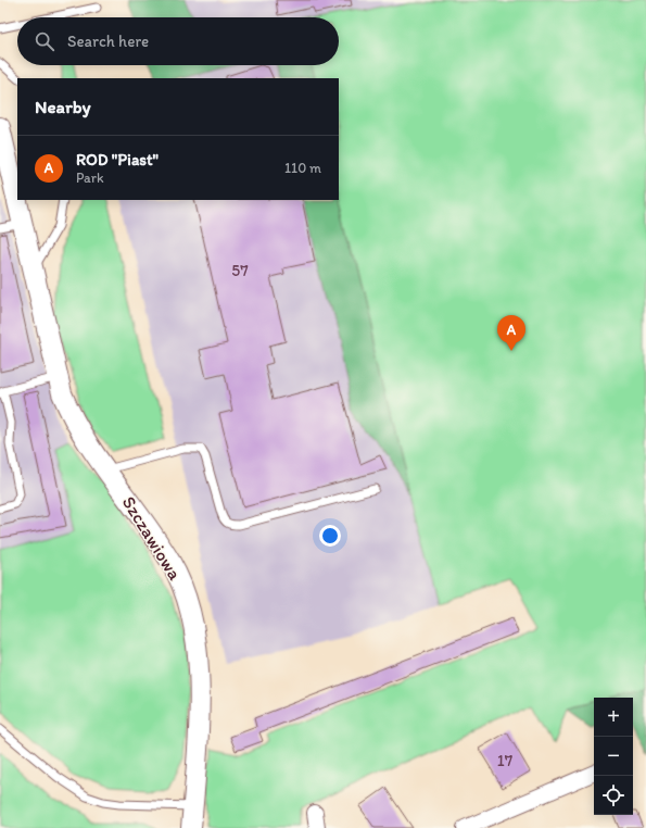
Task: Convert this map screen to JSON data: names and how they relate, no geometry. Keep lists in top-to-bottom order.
{
  "streets": {
    "street": ["Szczawiowa"]
  },
  "house_numbers": ["57", "17"],
  "page": {
    "search": "Search here",
    "heading": "Nearby",
    "list": [
      {
        "mark": "A",
        "name": "ROD \"Piast\"",
        "note": "Park",
        "value": "110 m"
      }
    ],
    "pins": "A",
    "map_buttons": ["+", "−"]
  }
}
